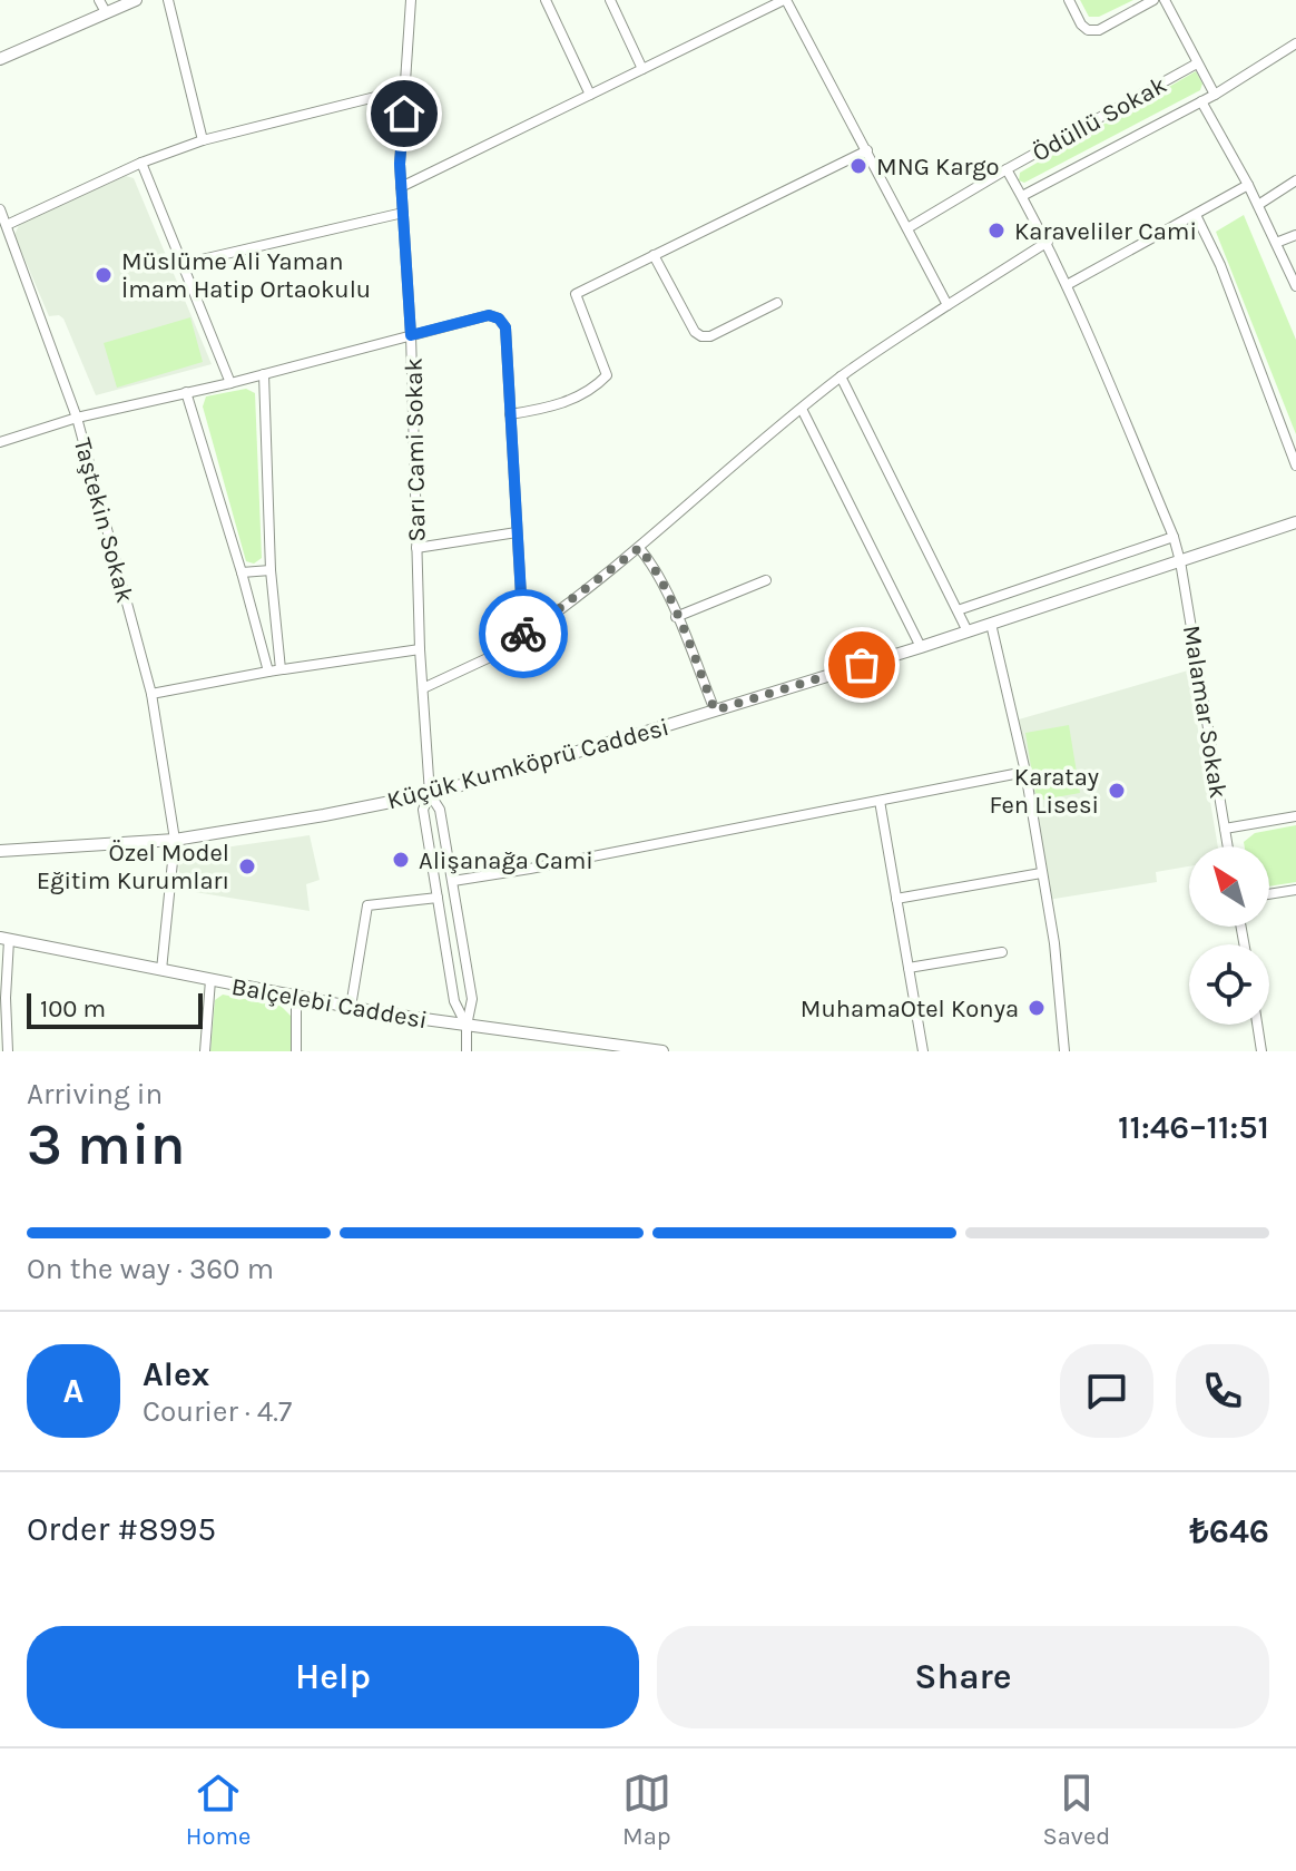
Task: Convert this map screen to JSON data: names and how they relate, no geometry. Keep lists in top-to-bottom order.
{
  "streets": {
    "street": [
      "Ödüllü Sokak",
      "Sarı Cami Sokak",
      "Taştekin Sokak",
      "Malamar Sokak",
      "Küçük Kumköprü Caddesi",
      "Balçelebi Caddesi"
    ]
  },
  "crossings": [
    ["Ödüllü Sokak", "Malamar Sokak"],
    ["Sarı Cami Sokak", "Küçük Kumköprü Caddesi"],
    ["Sarı Cami Sokak", "Balçelebi Caddesi"],
    ["Taştekin Sokak", "Küçük Kumköprü Caddesi"],
    ["Taştekin Sokak", "Balçelebi Caddesi"],
    ["Malamar Sokak", "Küçük Kumköprü Caddesi"]
  ],
  "places": [
    "MNG Kargo",
    "Karaveliler Cami",
    "Müslüme Ali Yaman İmam Hatip Ortaokulu",
    "Karatay Fen Lisesi",
    "Alişanağa Cami",
    "Özel Model Eğitim Kurumları",
    "MuhamaOtel Konya"
  ],
  "scale_bar": "100 m",
  "north": "top left",
  "page": {
    "scale": "100 m",
    "heading": ["3 min", "Arriving in", "11:46–11:51"],
    "panel": [
      "Alex",
      "Courier · 4.7",
      "Order #8995",
      "₺646"
    ],
    "bar": "On the way · 360 m",
    "round": "A",
    "buttons": ["Help", "Share"],
    "tabs": ["Home", "Map", "Saved"]
  }
}
